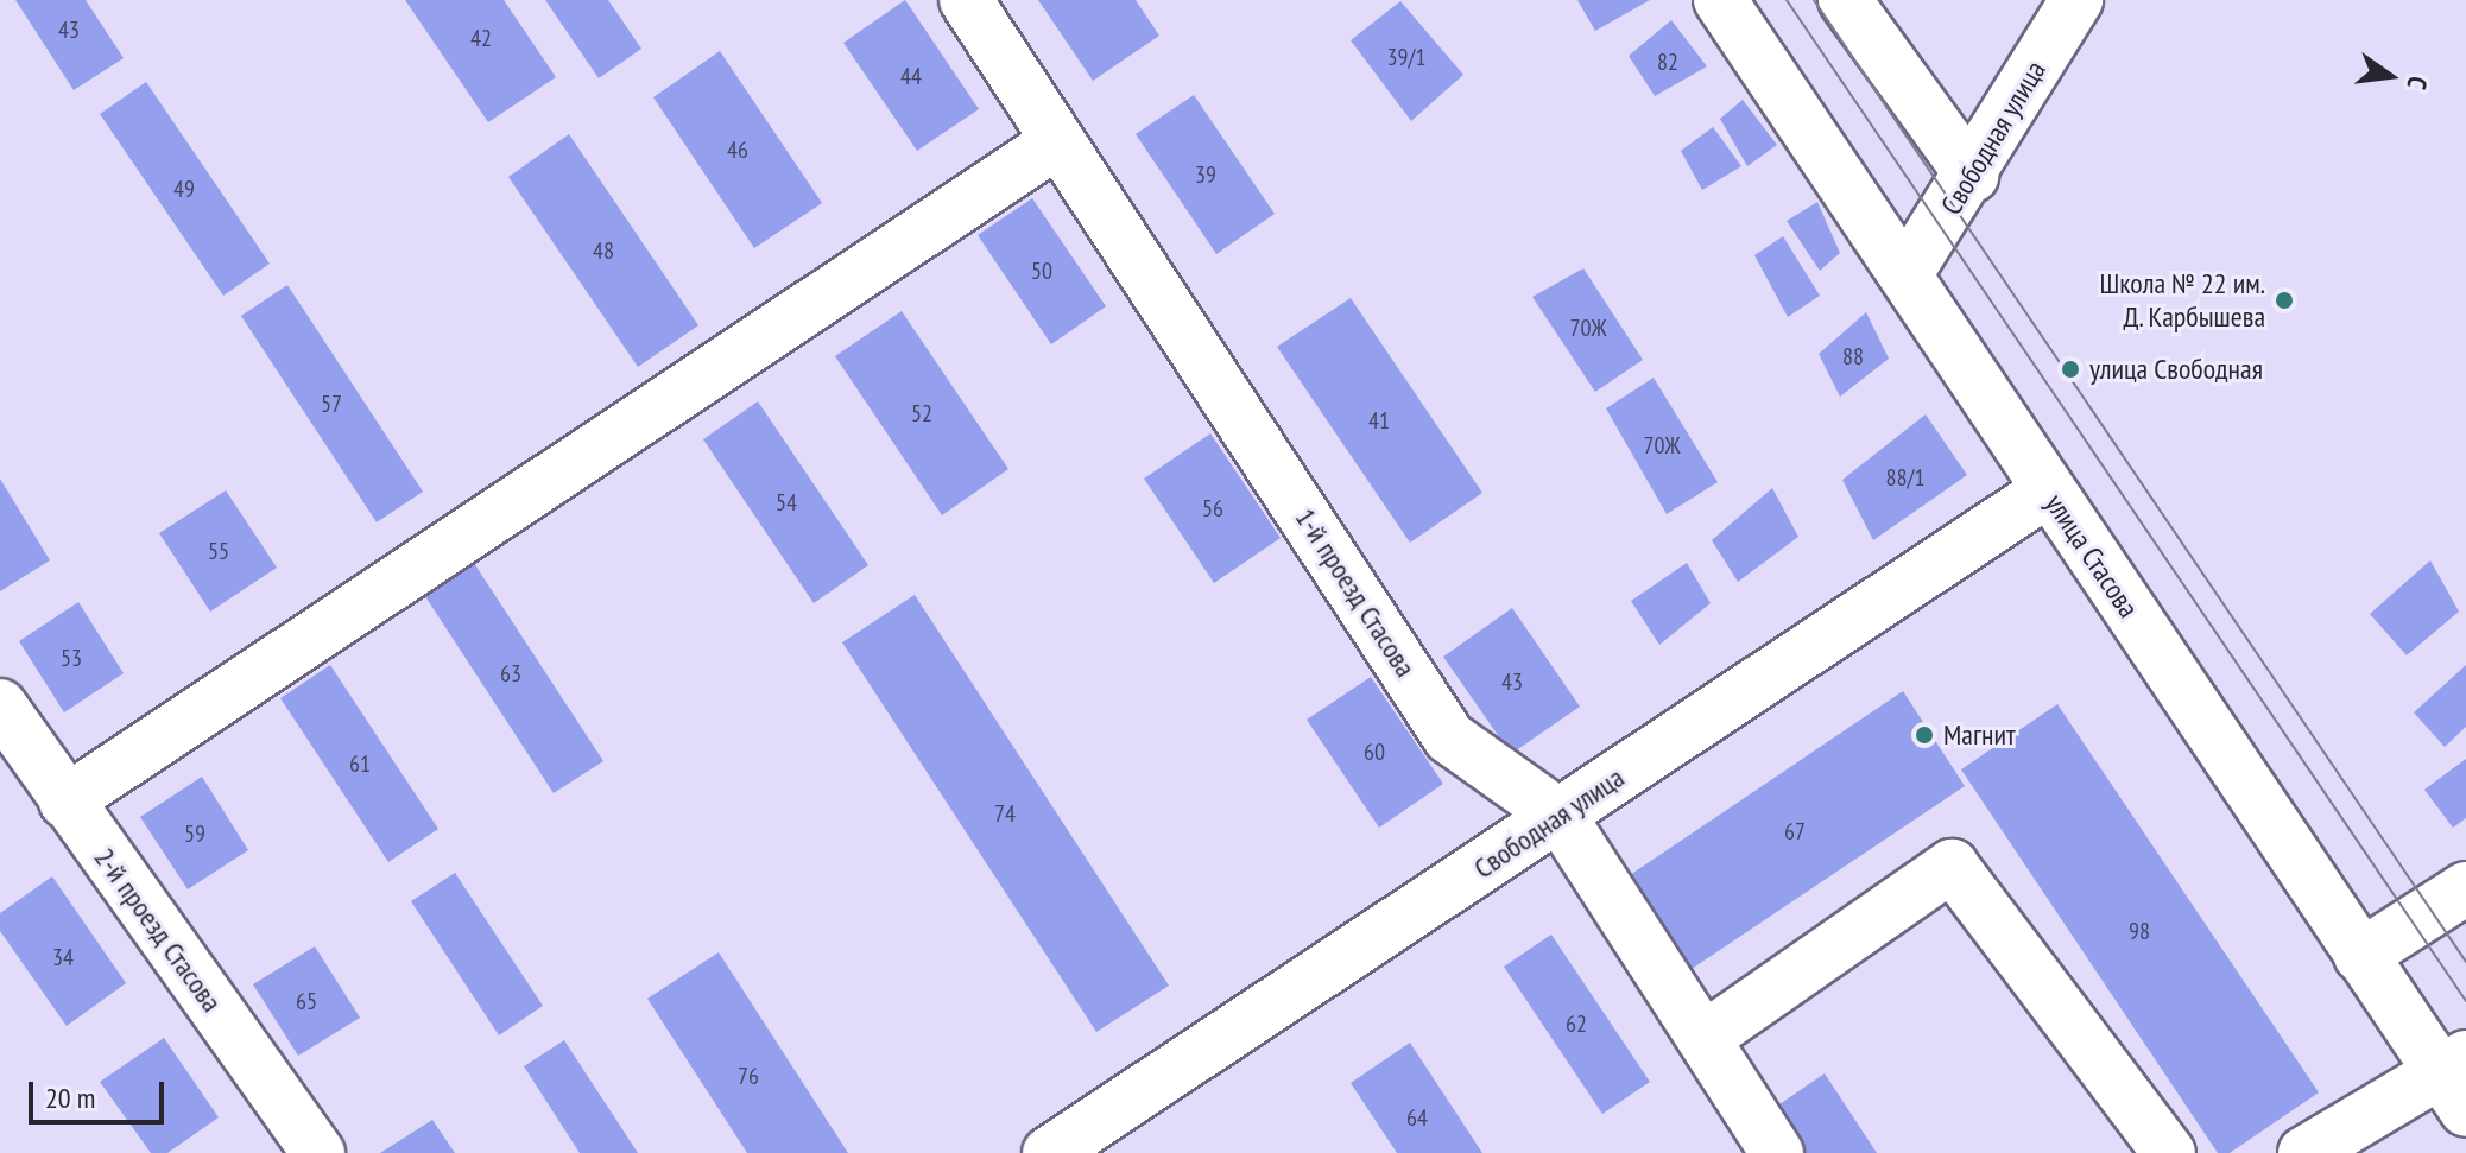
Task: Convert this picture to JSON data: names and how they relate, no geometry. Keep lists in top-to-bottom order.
{
  "streets": {
    "street": [
      "Свободная улица",
      "улица Стасова",
      "1-й проезд Стасова",
      "2-й проезд Стасова"
    ]
  },
  "crossings": [
    ["Свободная улица", "улица Стасова"],
    ["Свободная улица", "1-й проезд Стасова"]
  ],
  "places": ["Школа № 22 им. Д. Карбышева", "улица Свободная", "Магнит"],
  "house_numbers": [
    "43",
    "42",
    "39/1",
    "82",
    "44",
    "46",
    "39",
    "49",
    "48",
    "50",
    "70Ж",
    "88",
    "57",
    "52",
    "41",
    "70Ж",
    "88/1",
    "54",
    "56",
    "55",
    "53",
    "63",
    "43",
    "60",
    "61",
    "74",
    "67",
    "59",
    "98",
    "34",
    "65",
    "62",
    "76",
    "64"
  ],
  "scale_bar": "20 m",
  "north": "right"
}
